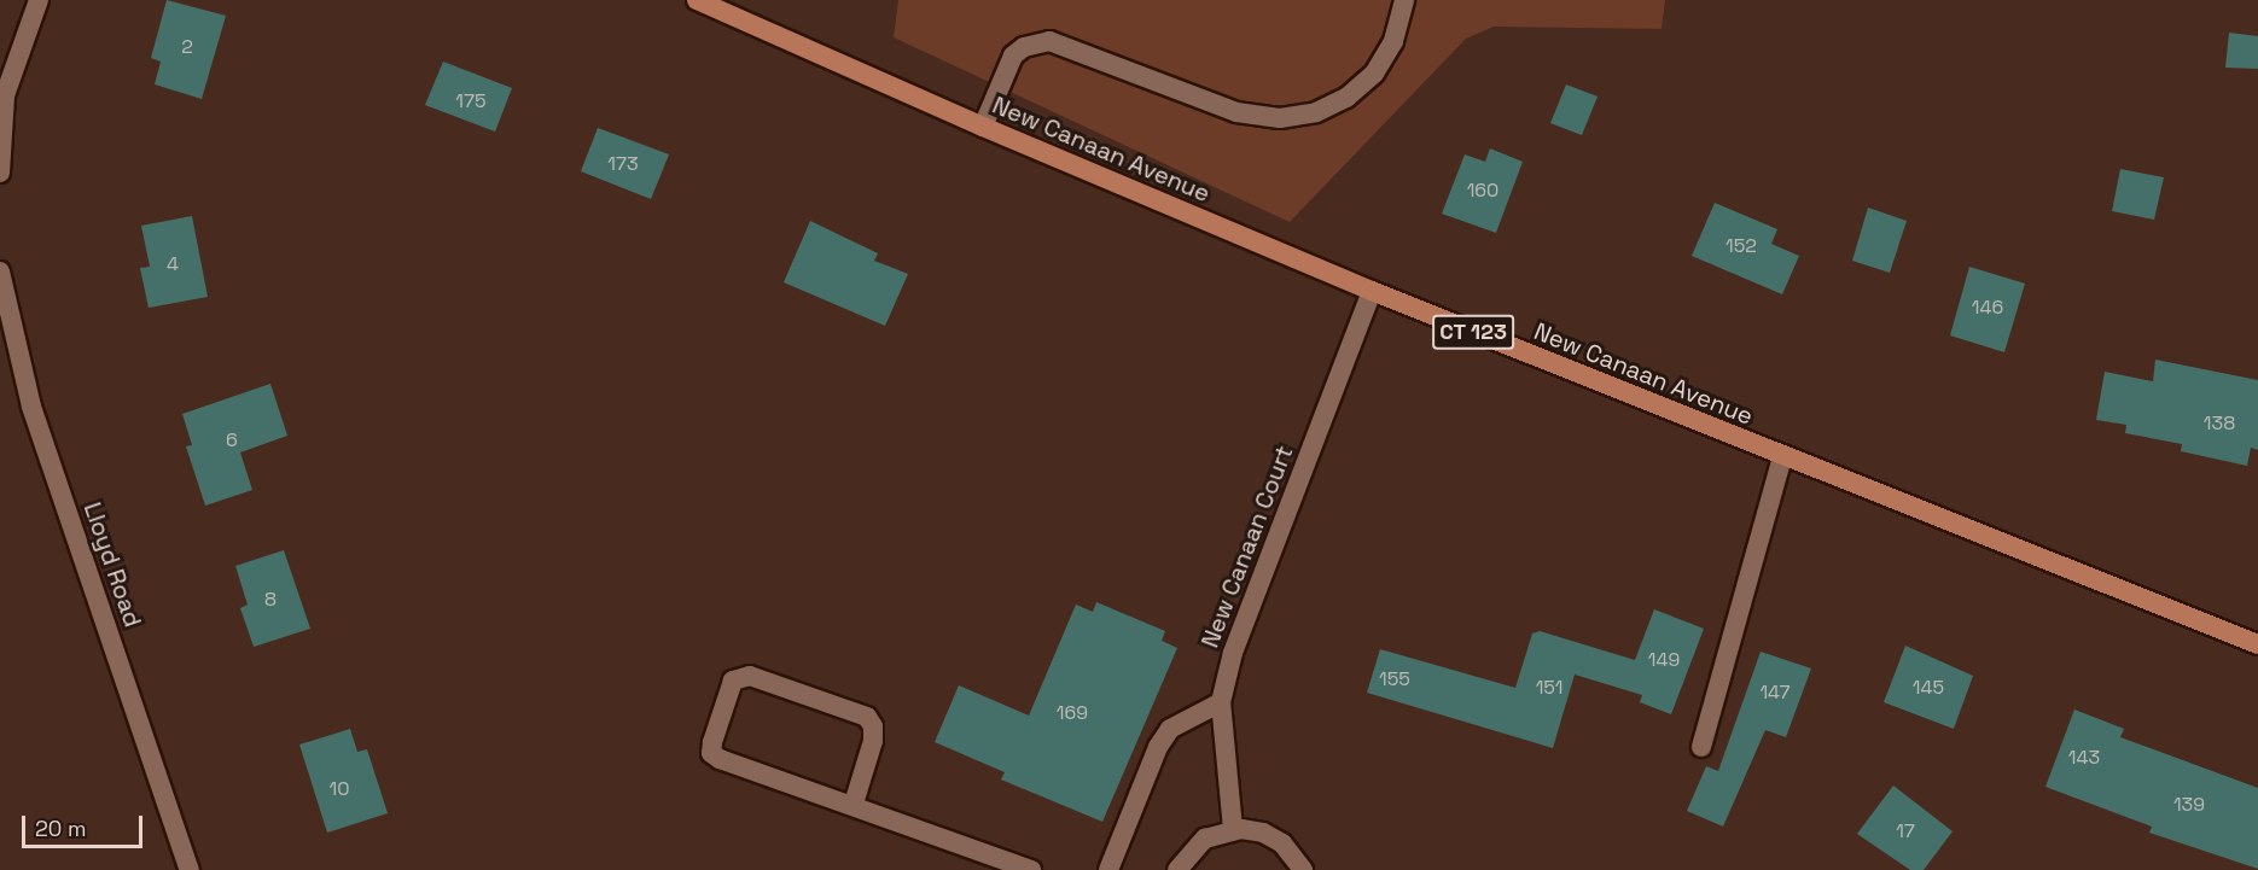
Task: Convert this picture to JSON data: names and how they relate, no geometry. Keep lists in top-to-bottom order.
{
  "streets": {
    "main road": ["New Canaan Avenue", "CT 123"],
    "street": ["New Canaan Court", "Lloyd Road"]
  },
  "crossings": [
    ["New Canaan Avenue", "New Canaan Court"]
  ],
  "house_numbers": [
    "2",
    "175",
    "173",
    "160",
    "152",
    "4",
    "146",
    "138",
    "6",
    "8",
    "149",
    "155",
    "151",
    "145",
    "147",
    "169",
    "143",
    "10",
    "139",
    "17"
  ],
  "scale_bar": "20 m"
}
